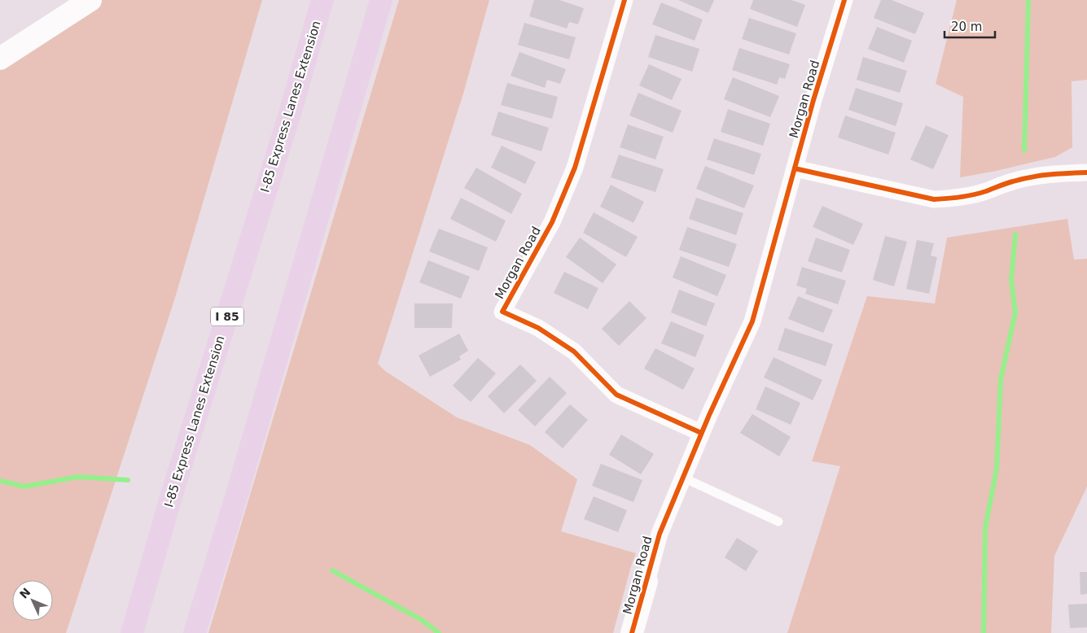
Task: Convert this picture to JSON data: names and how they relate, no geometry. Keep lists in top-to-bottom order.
{
  "streets": {
    "highway": ["I-85 Express Lanes Extension", "I 85"],
    "street": ["Morgan Road"]
  },
  "scale_bar": "20 m",
  "north": "top left"
}
